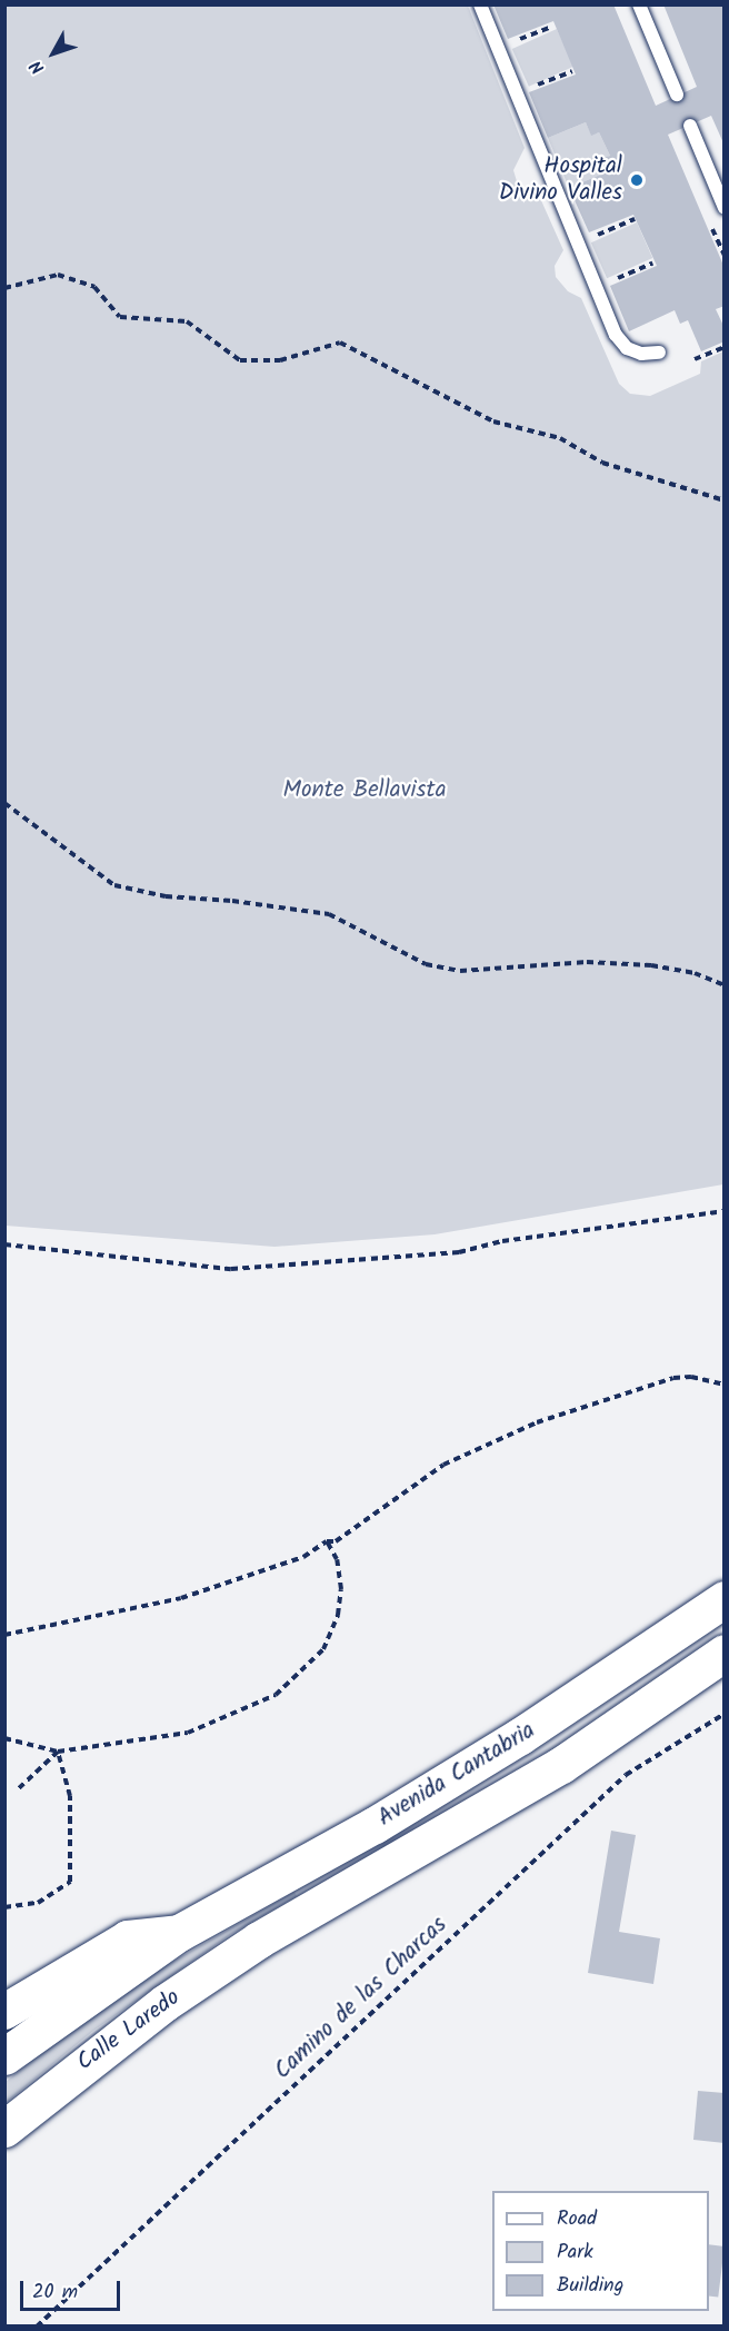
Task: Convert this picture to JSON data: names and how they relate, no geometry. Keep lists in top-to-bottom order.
{
  "streets": {
    "main road": ["Avenida Cantabria", "Calle Laredo"],
    "path": ["Camino de las Charcas"]
  },
  "crossings": [
    ["Avenida Cantabria", "Calle Laredo"]
  ],
  "parks": ["Monte Bellavista"],
  "places": ["Hospital Divino Valles"],
  "legend": ["Road", "Park", "Building"],
  "scale_bar": "20 m",
  "north": "bottom left"
}
